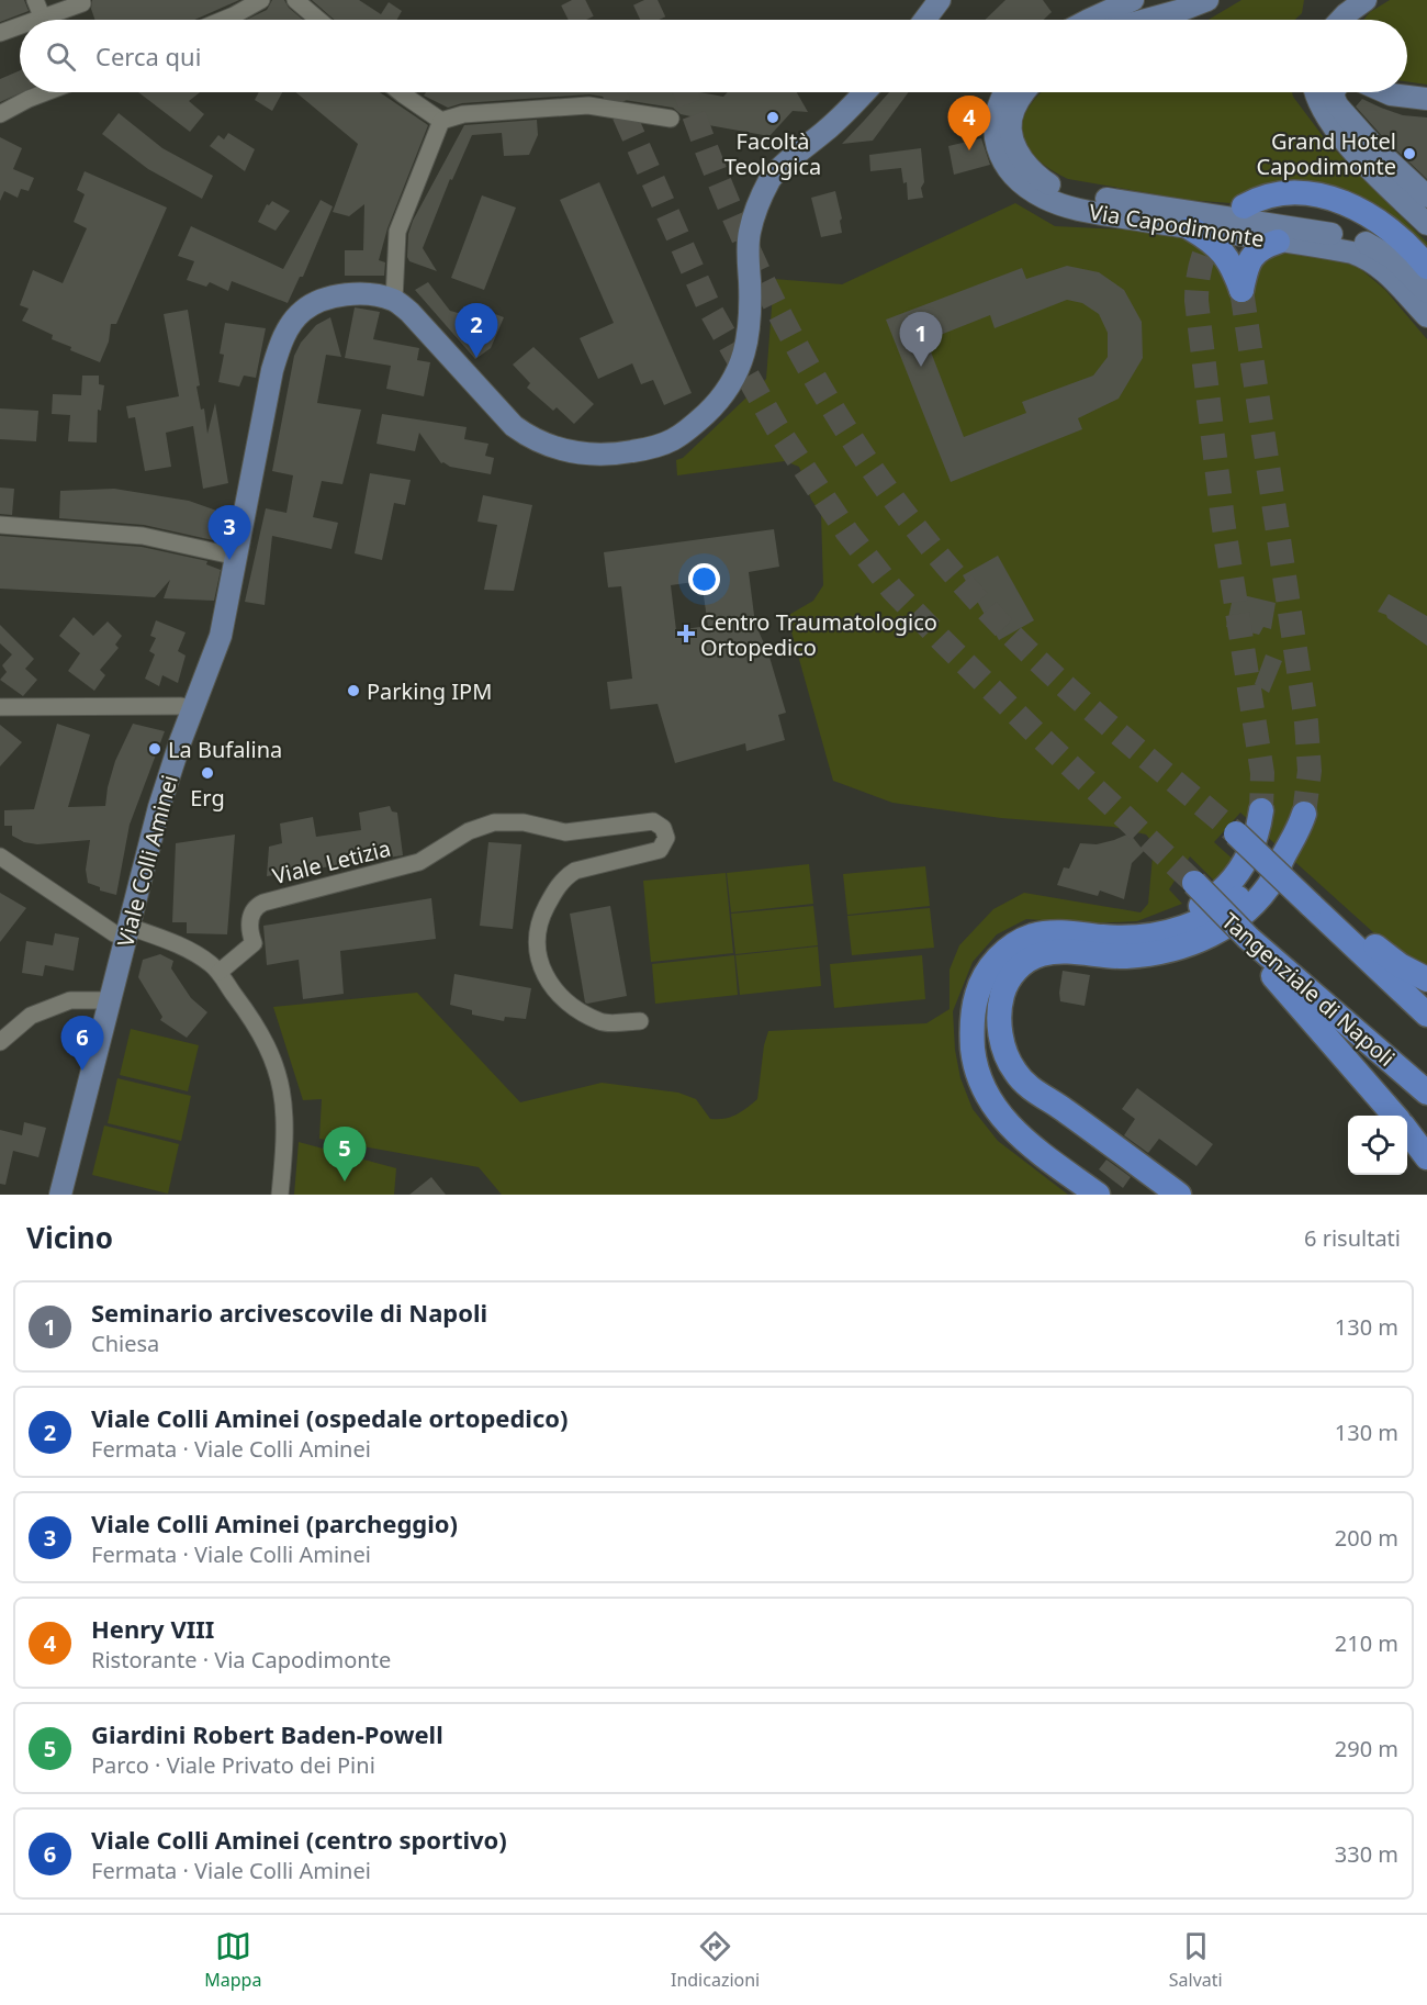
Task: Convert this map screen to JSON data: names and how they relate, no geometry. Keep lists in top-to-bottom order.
{
  "streets": {
    "highway": ["Tangenziale di Napoli"],
    "main road": ["Via Capodimonte", "Viale Colli Aminei"],
    "street": ["Viale Letizia"]
  },
  "places": {
    "other": [
      "Facoltà Teologica",
      "Grand Hotel Capodimonte",
      "Parking IPM",
      "La Bufalina",
      "Erg"
    ],
    "health": ["Centro Traumatologico Ortopedico"]
  },
  "page": {
    "search": "Cerca qui",
    "pins": [
      "4",
      "2",
      "1",
      "3",
      "6",
      "5"
    ],
    "heading": ["Vicino", "6 risultati"],
    "list": [
      {
        "mark": "1",
        "name": "Seminario arcivescovile di Napoli",
        "note": "Chiesa",
        "value": "130 m"
      },
      {
        "mark": "2",
        "name": "Viale Colli Aminei (ospedale ortopedico)",
        "note": "Fermata · Viale Colli Aminei",
        "value": "130 m"
      },
      {
        "mark": "3",
        "name": "Viale Colli Aminei (parcheggio)",
        "note": "Fermata · Viale Colli Aminei",
        "value": "200 m"
      },
      {
        "mark": "4",
        "name": "Henry VIII",
        "note": "Ristorante · Via Capodimonte",
        "value": "210 m"
      },
      {
        "mark": "5",
        "name": "Giardini Robert Baden-Powell",
        "note": "Parco · Viale Privato dei Pini",
        "value": "290 m"
      },
      {
        "mark": "6",
        "name": "Viale Colli Aminei (centro sportivo)",
        "note": "Fermata · Viale Colli Aminei",
        "value": "330 m"
      }
    ],
    "nav": ["Mappa", "Indicazioni", "Salvati"]
  }
}
